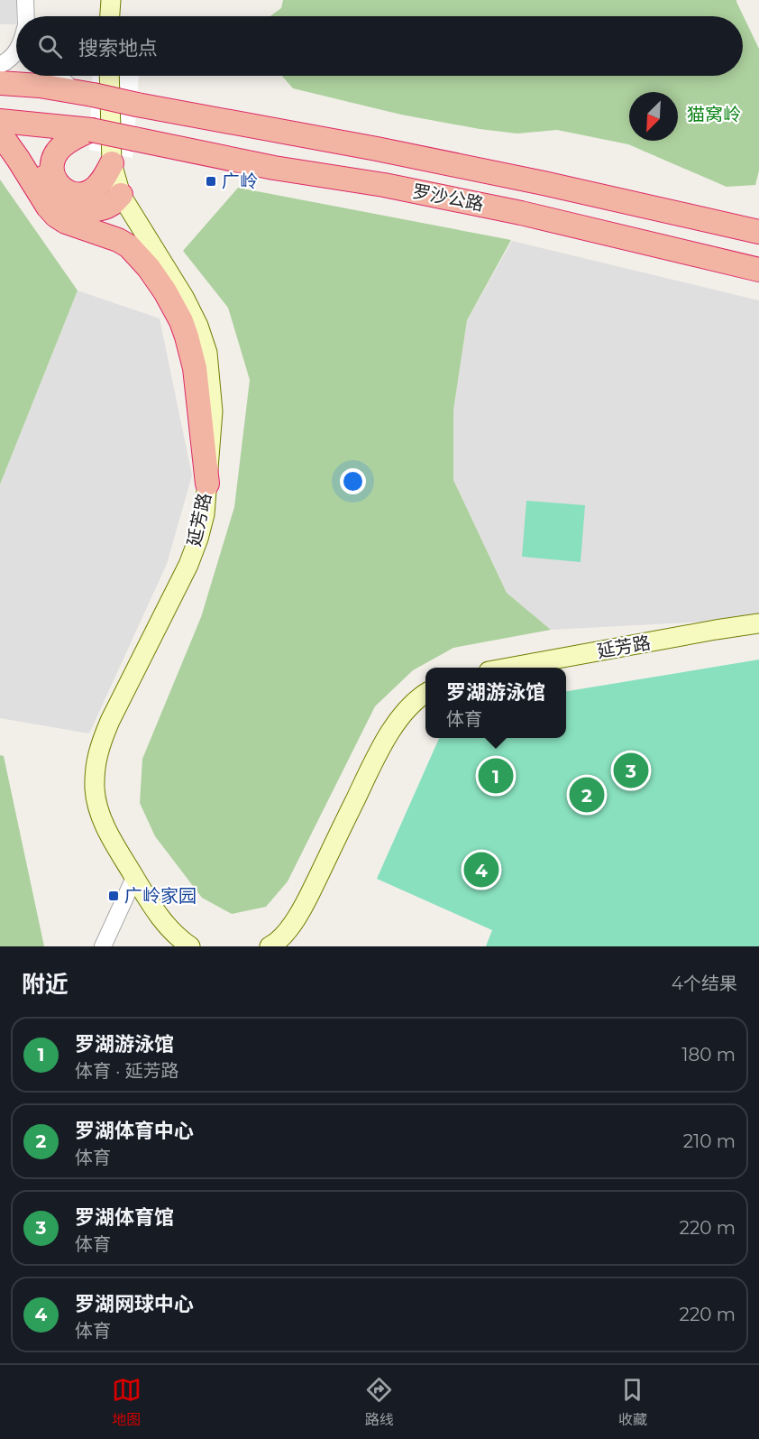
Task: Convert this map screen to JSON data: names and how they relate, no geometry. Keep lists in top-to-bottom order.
{
  "streets": {
    "highway": ["罗沙公路"],
    "main road": ["延芳路"]
  },
  "parks": ["猫窝岭"],
  "places": {
    "transit": ["广岭", "广岭家园"]
  },
  "north": "bottom left",
  "page": {
    "search": "搜索地点",
    "popup": ["罗湖游泳馆", "体育"],
    "pins": [
      "3",
      "1",
      "2",
      "4"
    ],
    "heading": ["附近", "4个结果"],
    "list": [
      {
        "mark": "1",
        "name": "罗湖游泳馆",
        "note": "体育 · 延芳路",
        "value": "180 m"
      },
      {
        "mark": "2",
        "name": "罗湖体育中心",
        "note": "体育",
        "value": "210 m"
      },
      {
        "mark": "3",
        "name": "罗湖体育馆",
        "note": "体育",
        "value": "220 m"
      },
      {
        "mark": "4",
        "name": "罗湖网球中心",
        "note": "体育",
        "value": "220 m"
      }
    ],
    "nav": ["地图", "路线", "收藏"]
  }
}
